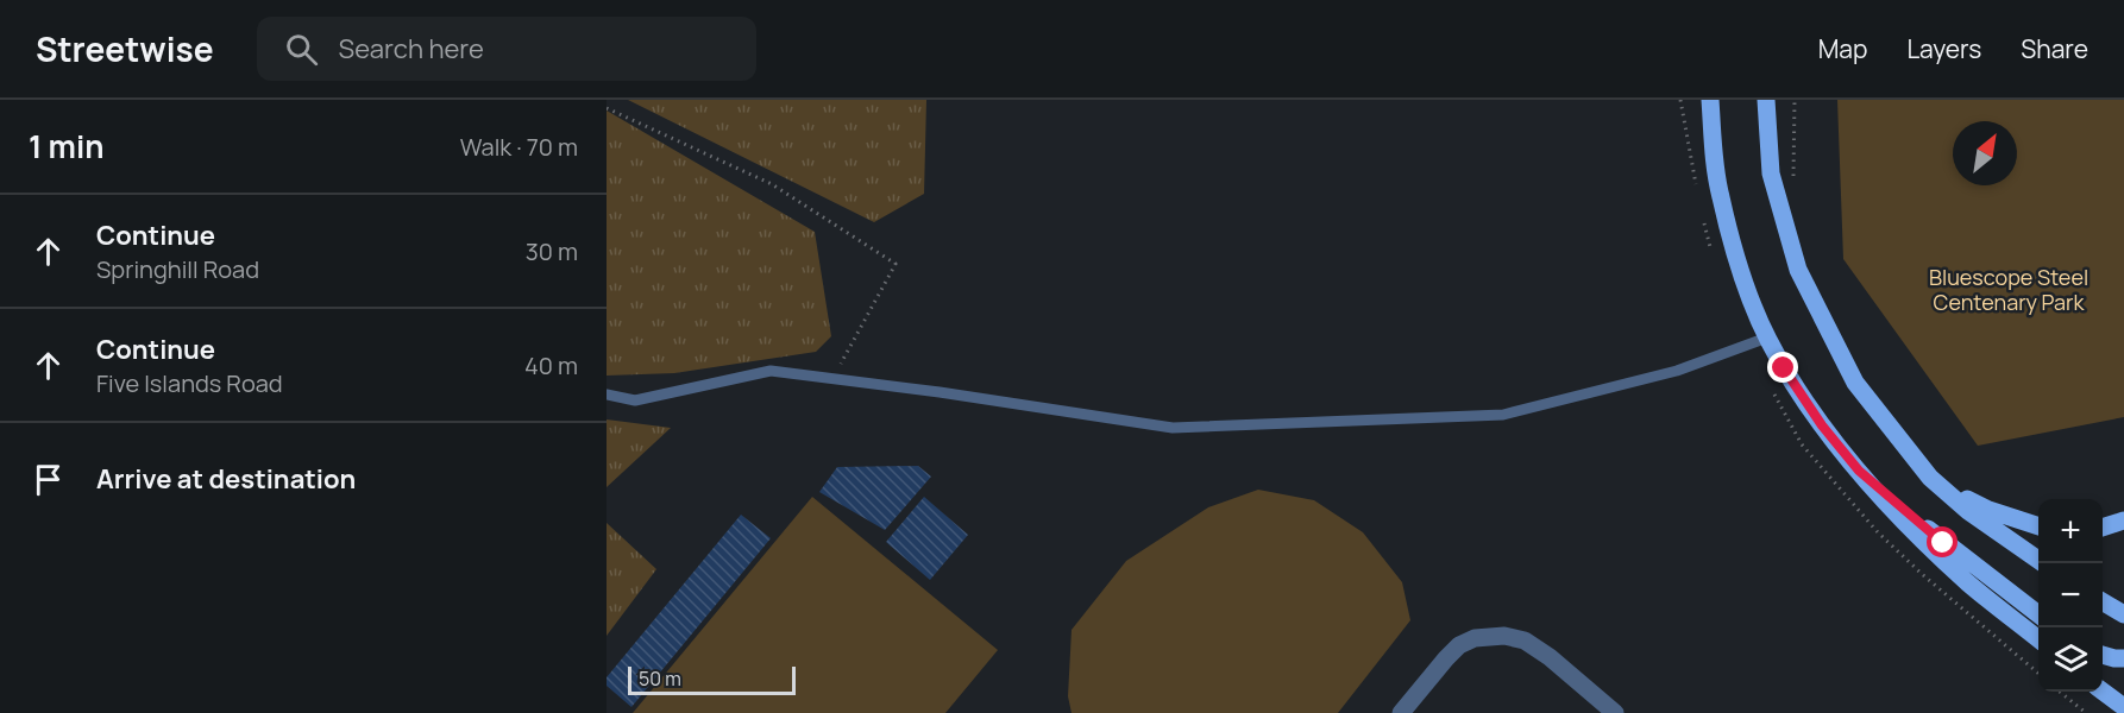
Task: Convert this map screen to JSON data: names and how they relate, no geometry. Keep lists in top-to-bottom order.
{
  "parks": ["Bluescope Steel Centenary Park"],
  "scale_bar": "50 m",
  "north": "top right",
  "page": {
    "header": "Streetwise",
    "search": "Search here",
    "nav": ["Map", "Layers", "Share"],
    "heading": ["1 min", "Walk · 70 m"],
    "list": [
      ["Continue", "Springhill Road", "30 m"],
      ["Continue", "Five Islands Road", "40 m"],
      "Arrive at destination"
    ],
    "map_buttons": ["+", "−"],
    "scale": "50 m"
  }
}
